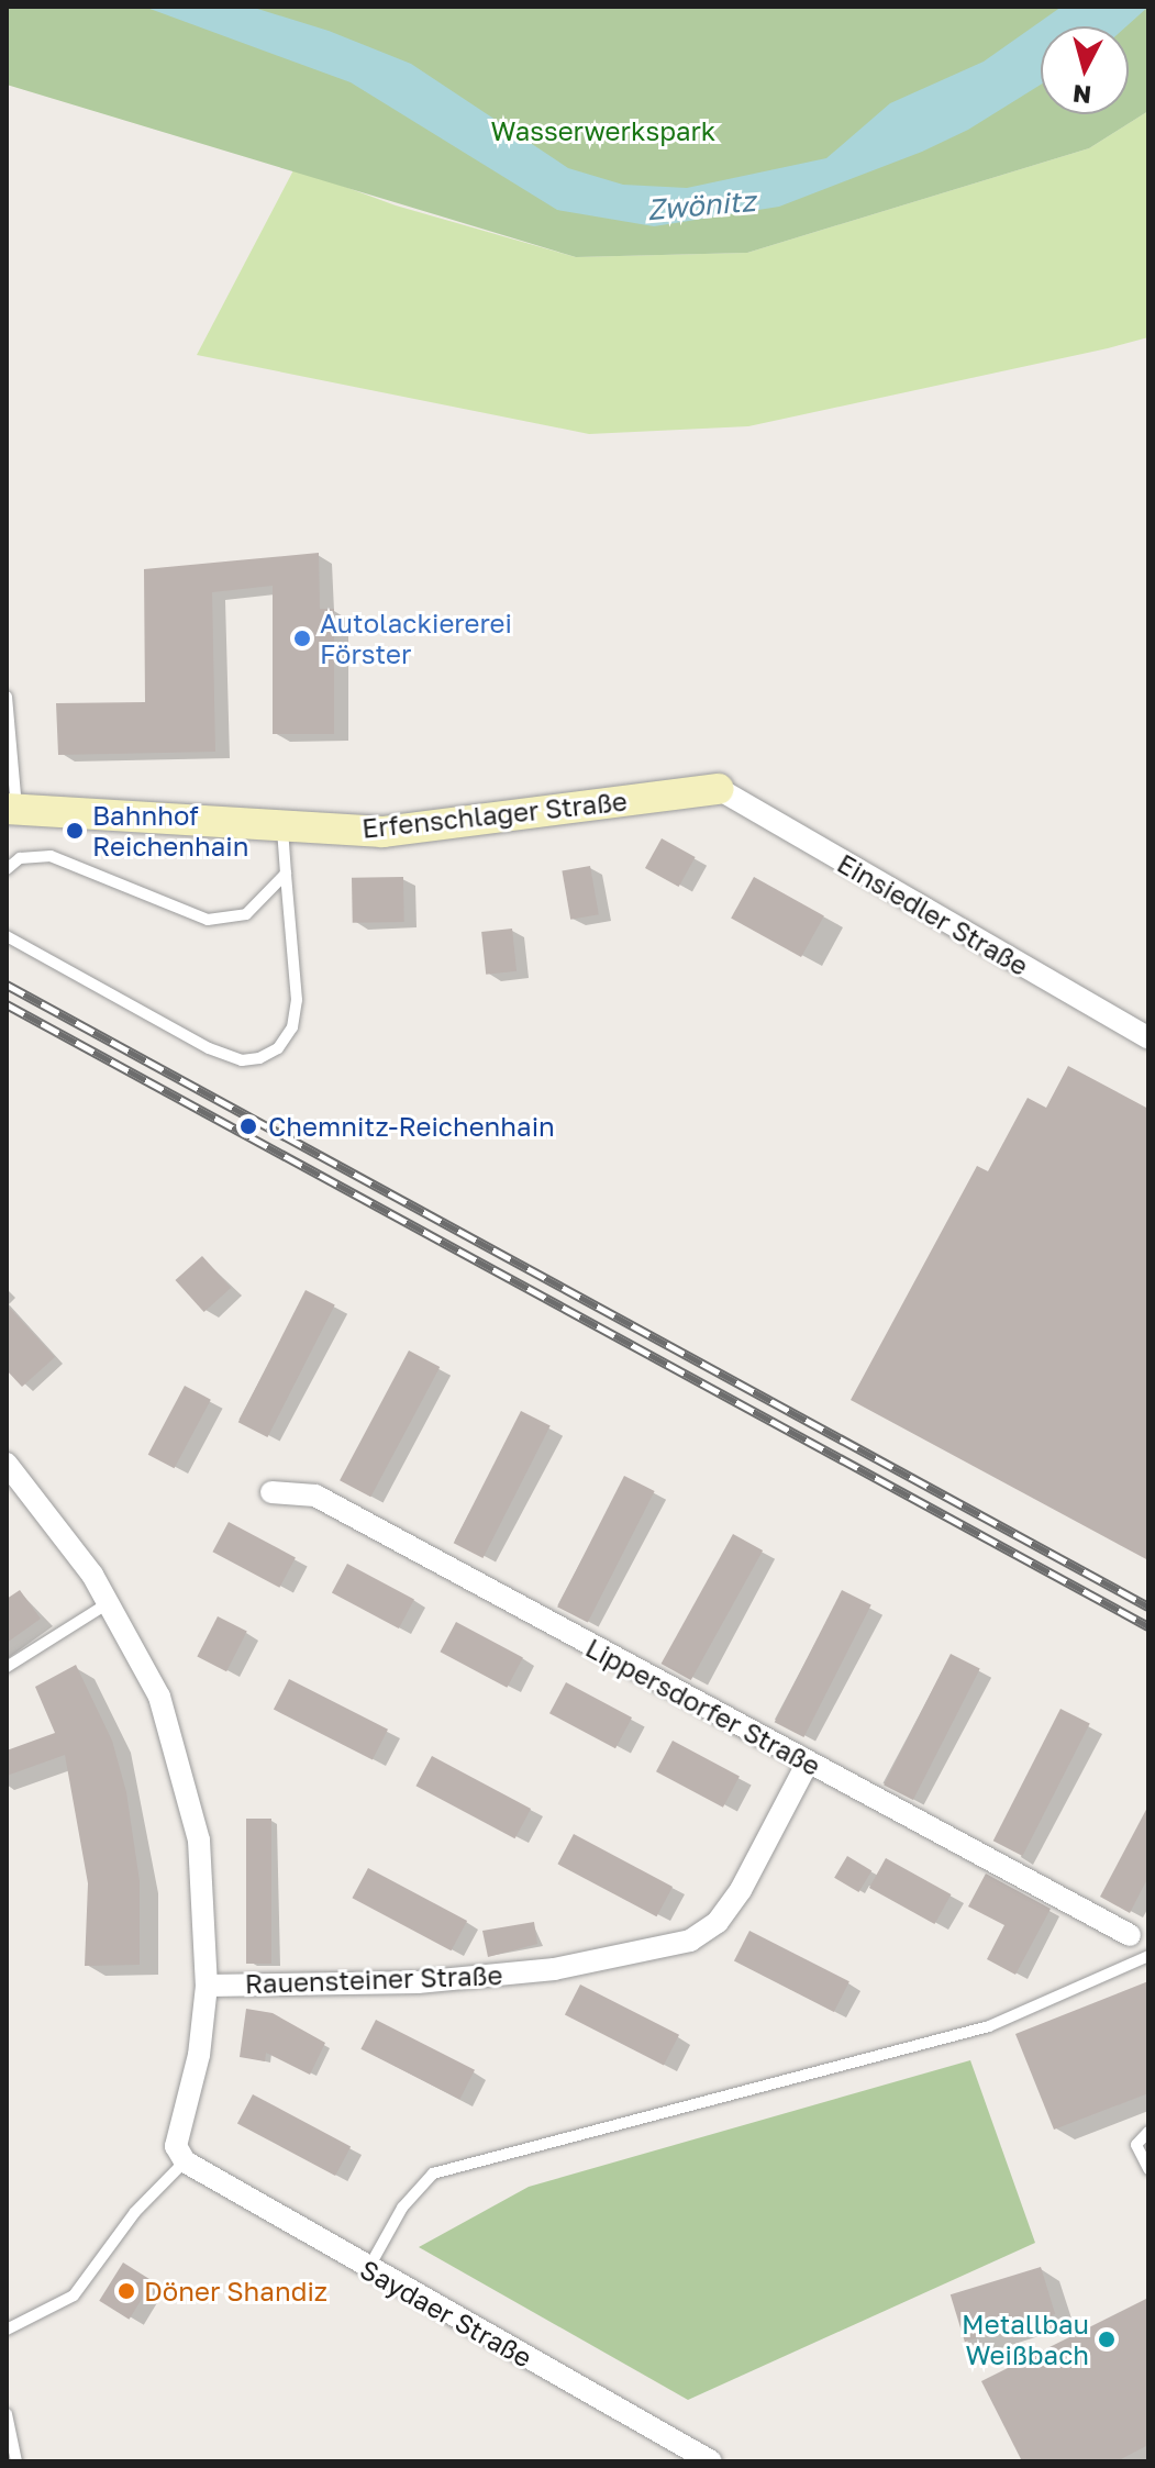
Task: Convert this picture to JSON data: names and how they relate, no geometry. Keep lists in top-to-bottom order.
{
  "streets": {
    "main road": ["Erfenschlager Straße"],
    "street": [
      "Einsiedler Straße",
      "Lippersdorfer Straße",
      "Rauensteiner Straße",
      "Saydaer Straße"
    ]
  },
  "crossings": [
    ["Erfenschlager Straße", "Einsiedler Straße"],
    ["Lippersdorfer Straße", "Rauensteiner Straße"]
  ],
  "water": ["Zwönitz"],
  "parks": ["Wasserwerkspark"],
  "places": [
    "Autolackiererei Förster",
    "Bahnhof Reichenhain",
    "Chemnitz-Reichenhain",
    "Döner Shandiz",
    "Metallbau Weißbach"
  ],
  "north": "bottom"
}
